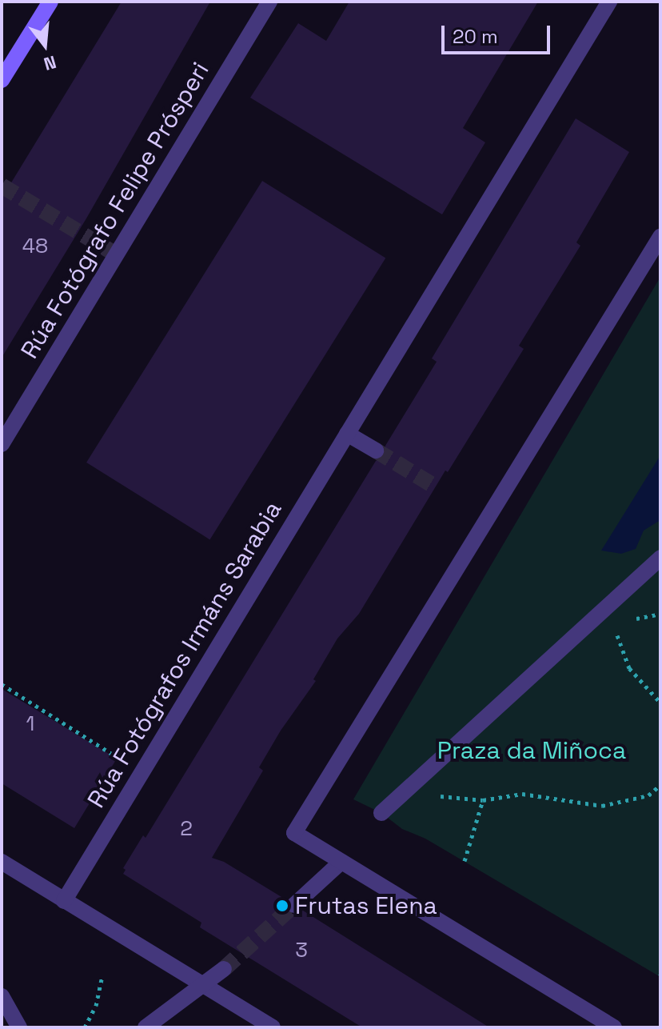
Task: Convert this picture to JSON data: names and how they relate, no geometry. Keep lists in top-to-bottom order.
{
  "streets": {
    "street": ["Rúa Fotógrafo Felipe Prósperi", "Rúa Fotógrafos Irmáns Sarabia"]
  },
  "parks": ["Praza da Miñoca"],
  "places": ["Frutas Elena"],
  "house_numbers": [
    "48",
    "1",
    "2",
    "3"
  ],
  "scale_bar": "20 m",
  "north": "bottom"
}
